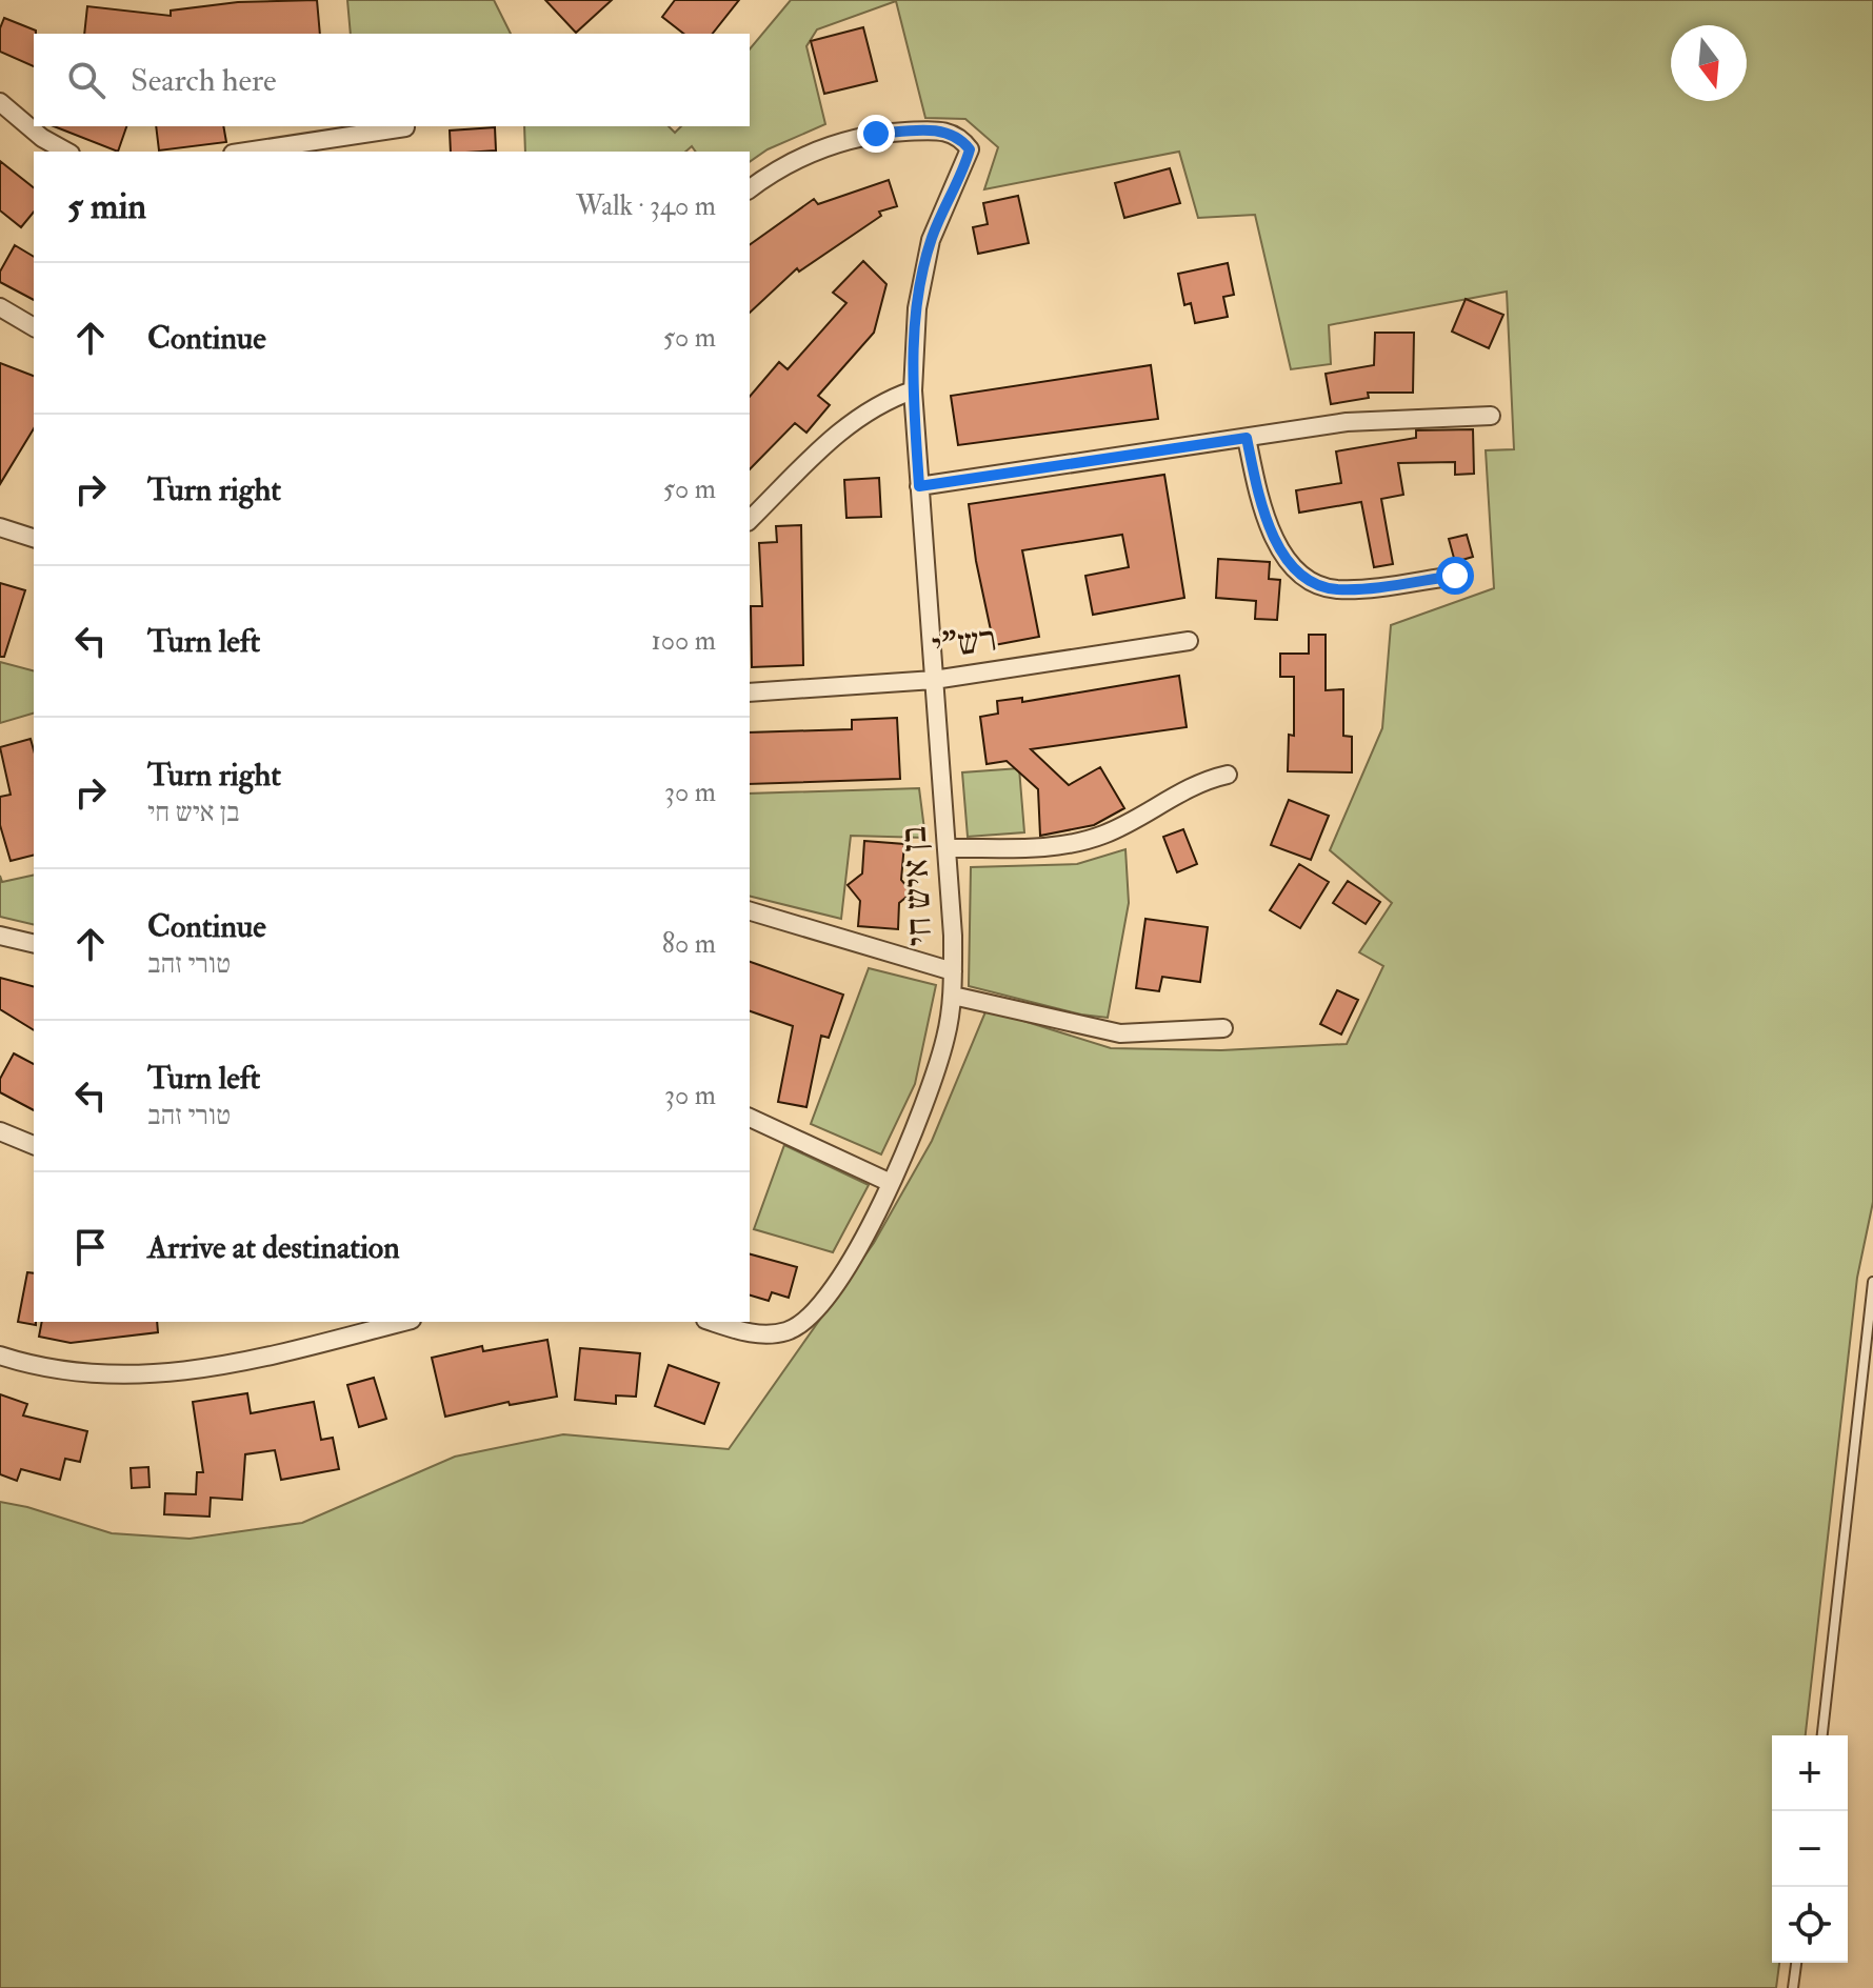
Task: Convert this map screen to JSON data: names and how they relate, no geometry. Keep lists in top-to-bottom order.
{
  "streets": {
    "street": ["רש\"י", "בן איש חי"]
  },
  "crossings": [
    ["רש\"י", "בן איש חי"]
  ],
  "north": "bottom",
  "page": {
    "search": "Search here",
    "heading": ["5 min", "Walk · 340 m"],
    "list": [
      ["Continue", "50 m"],
      ["Turn right", "50 m"],
      ["Turn left", "100 m"],
      ["Turn right", "בן איש חי", "30 m"],
      ["Continue", "טורי זהב", "80 m"],
      ["Turn left", "טורי זהב", "30 m"],
      "Arrive at destination"
    ],
    "map_buttons": ["+", "−"]
  }
}
